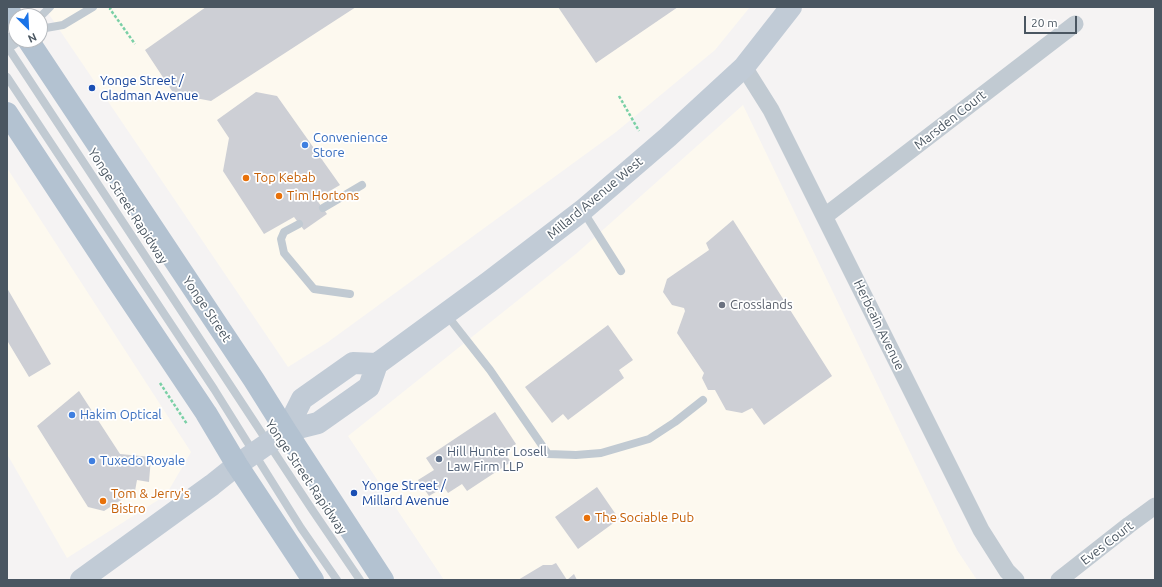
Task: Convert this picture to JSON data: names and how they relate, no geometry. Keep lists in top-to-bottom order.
{
  "streets": {
    "main road": ["Millard Avenue West", "Yonge Street"],
    "street": ["Marsden Court", "Herbcain Avenue", "Eves Court"],
    "lane": ["Yonge Street Rapidway"]
  },
  "crossings": [
    ["Marsden Court", "Herbcain Avenue"],
    ["Millard Avenue West", "Herbcain Avenue"],
    ["Yonge Street Rapidway", "Yonge Street"]
  ],
  "places": [
    "Yonge Street / Gladman Avenue",
    "Convenience Store",
    "Top Kebab",
    "Tim Hortons",
    "Crosslands",
    "Hakim Optical",
    "Hill Hunter Losell Law Firm LLP",
    "Tuxedo Royale",
    "Yonge Street / Millard Avenue",
    "Tom & Jerry's Bistro",
    "The Sociable Pub"
  ],
  "scale_bar": "20 m",
  "north": "bottom right"
}
